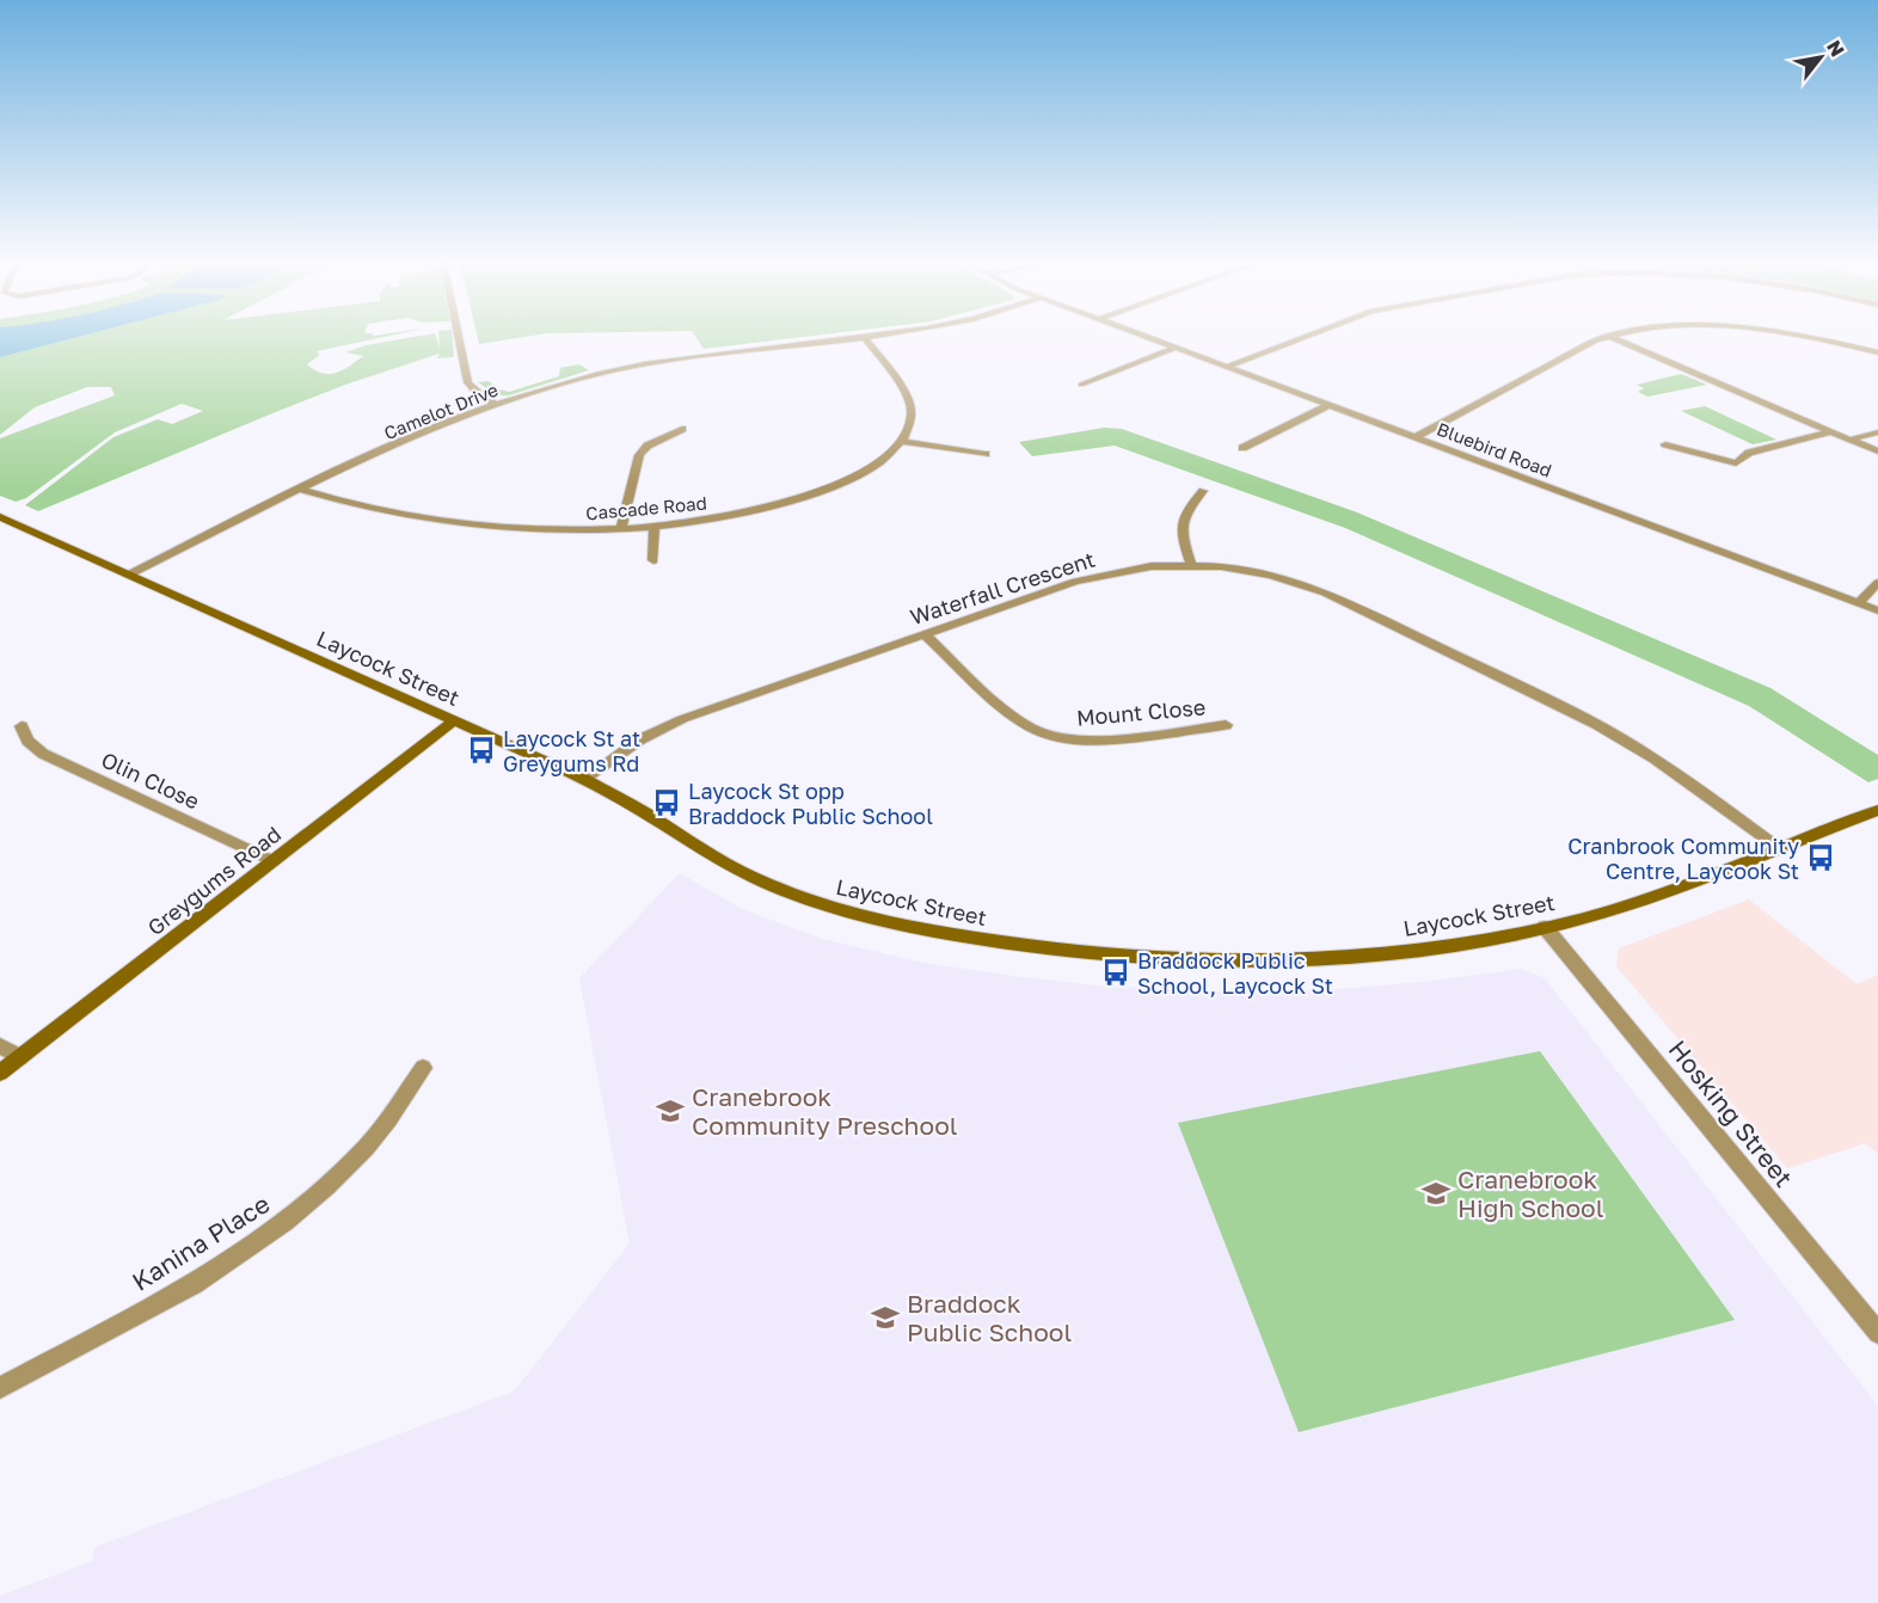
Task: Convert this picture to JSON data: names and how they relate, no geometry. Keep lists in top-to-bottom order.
{
  "streets": {
    "street": [
      "Camelot Drive",
      "Bluebird Road",
      "Cascade Road",
      "Waterfall Crescent",
      "Laycock Street",
      "Mount Close",
      "Olin Close",
      "Greygums Road",
      "Hosking Street",
      "Kanina Place"
    ]
  },
  "crossings": [
    ["Camelot Drive", "Cascade Road"],
    ["Camelot Drive", "Laycock Street"],
    ["Waterfall Crescent", "Laycock Street"],
    ["Waterfall Crescent", "Mount Close"],
    ["Laycock Street", "Greygums Road"],
    ["Laycock Street", "Hosking Street"],
    ["Olin Close", "Greygums Road"]
  ],
  "places": {
    "bus stop": [
      "Laycock St at Greygums Rd",
      "Laycock St opp Braddock Public School",
      "Cranbrook Community Centre, Laycook St",
      "Braddock Public School, Laycock St"
    ],
    "school or university": ["Cranebrook Community Preschool", "Cranebrook High School", "Braddock Public School"]
  },
  "north": "top right"
}
